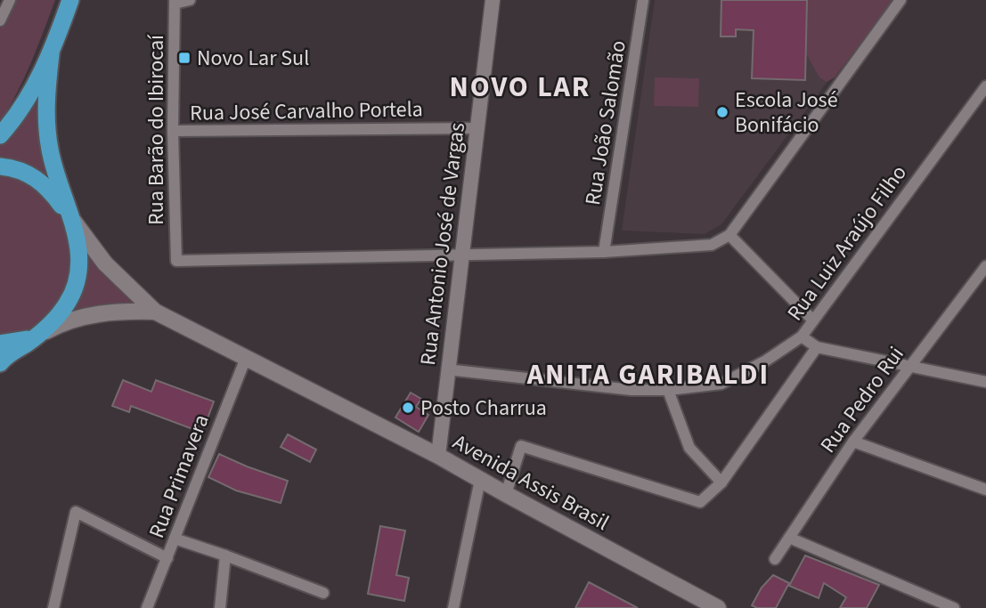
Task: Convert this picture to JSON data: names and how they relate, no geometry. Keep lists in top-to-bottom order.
{
  "streets": {
    "main road": ["Avenida Assis Brasil"],
    "street": [
      "Rua José Carvalho Portela",
      "Rua João Salomão",
      "Rua Barão do Ibirocaí",
      "Rua Luiz Araújo Filho",
      "Rua Antonio José de Vargas",
      "Rua Pedro Rui",
      "Rua Primavera"
    ]
  },
  "crossings": [
    ["Rua José Carvalho Portela", "Rua Barão do Ibirocaí"],
    ["Rua José Carvalho Portela", "Rua Antonio José de Vargas"],
    ["Rua Barão do Ibirocaí", "Rua Antonio José de Vargas"],
    ["Rua Luiz Araújo Filho", "Rua Antonio José de Vargas"],
    ["Rua Antonio José de Vargas", "Avenida Assis Brasil"],
    ["Rua Primavera", "Avenida Assis Brasil"]
  ],
  "districts": ["NOVO LAR", "ANITA GARIBALDI"],
  "places": {
    "transit": ["Novo Lar Sul"],
    "other": ["Escola José Bonifácio", "Posto Charrua"]
  }
}
